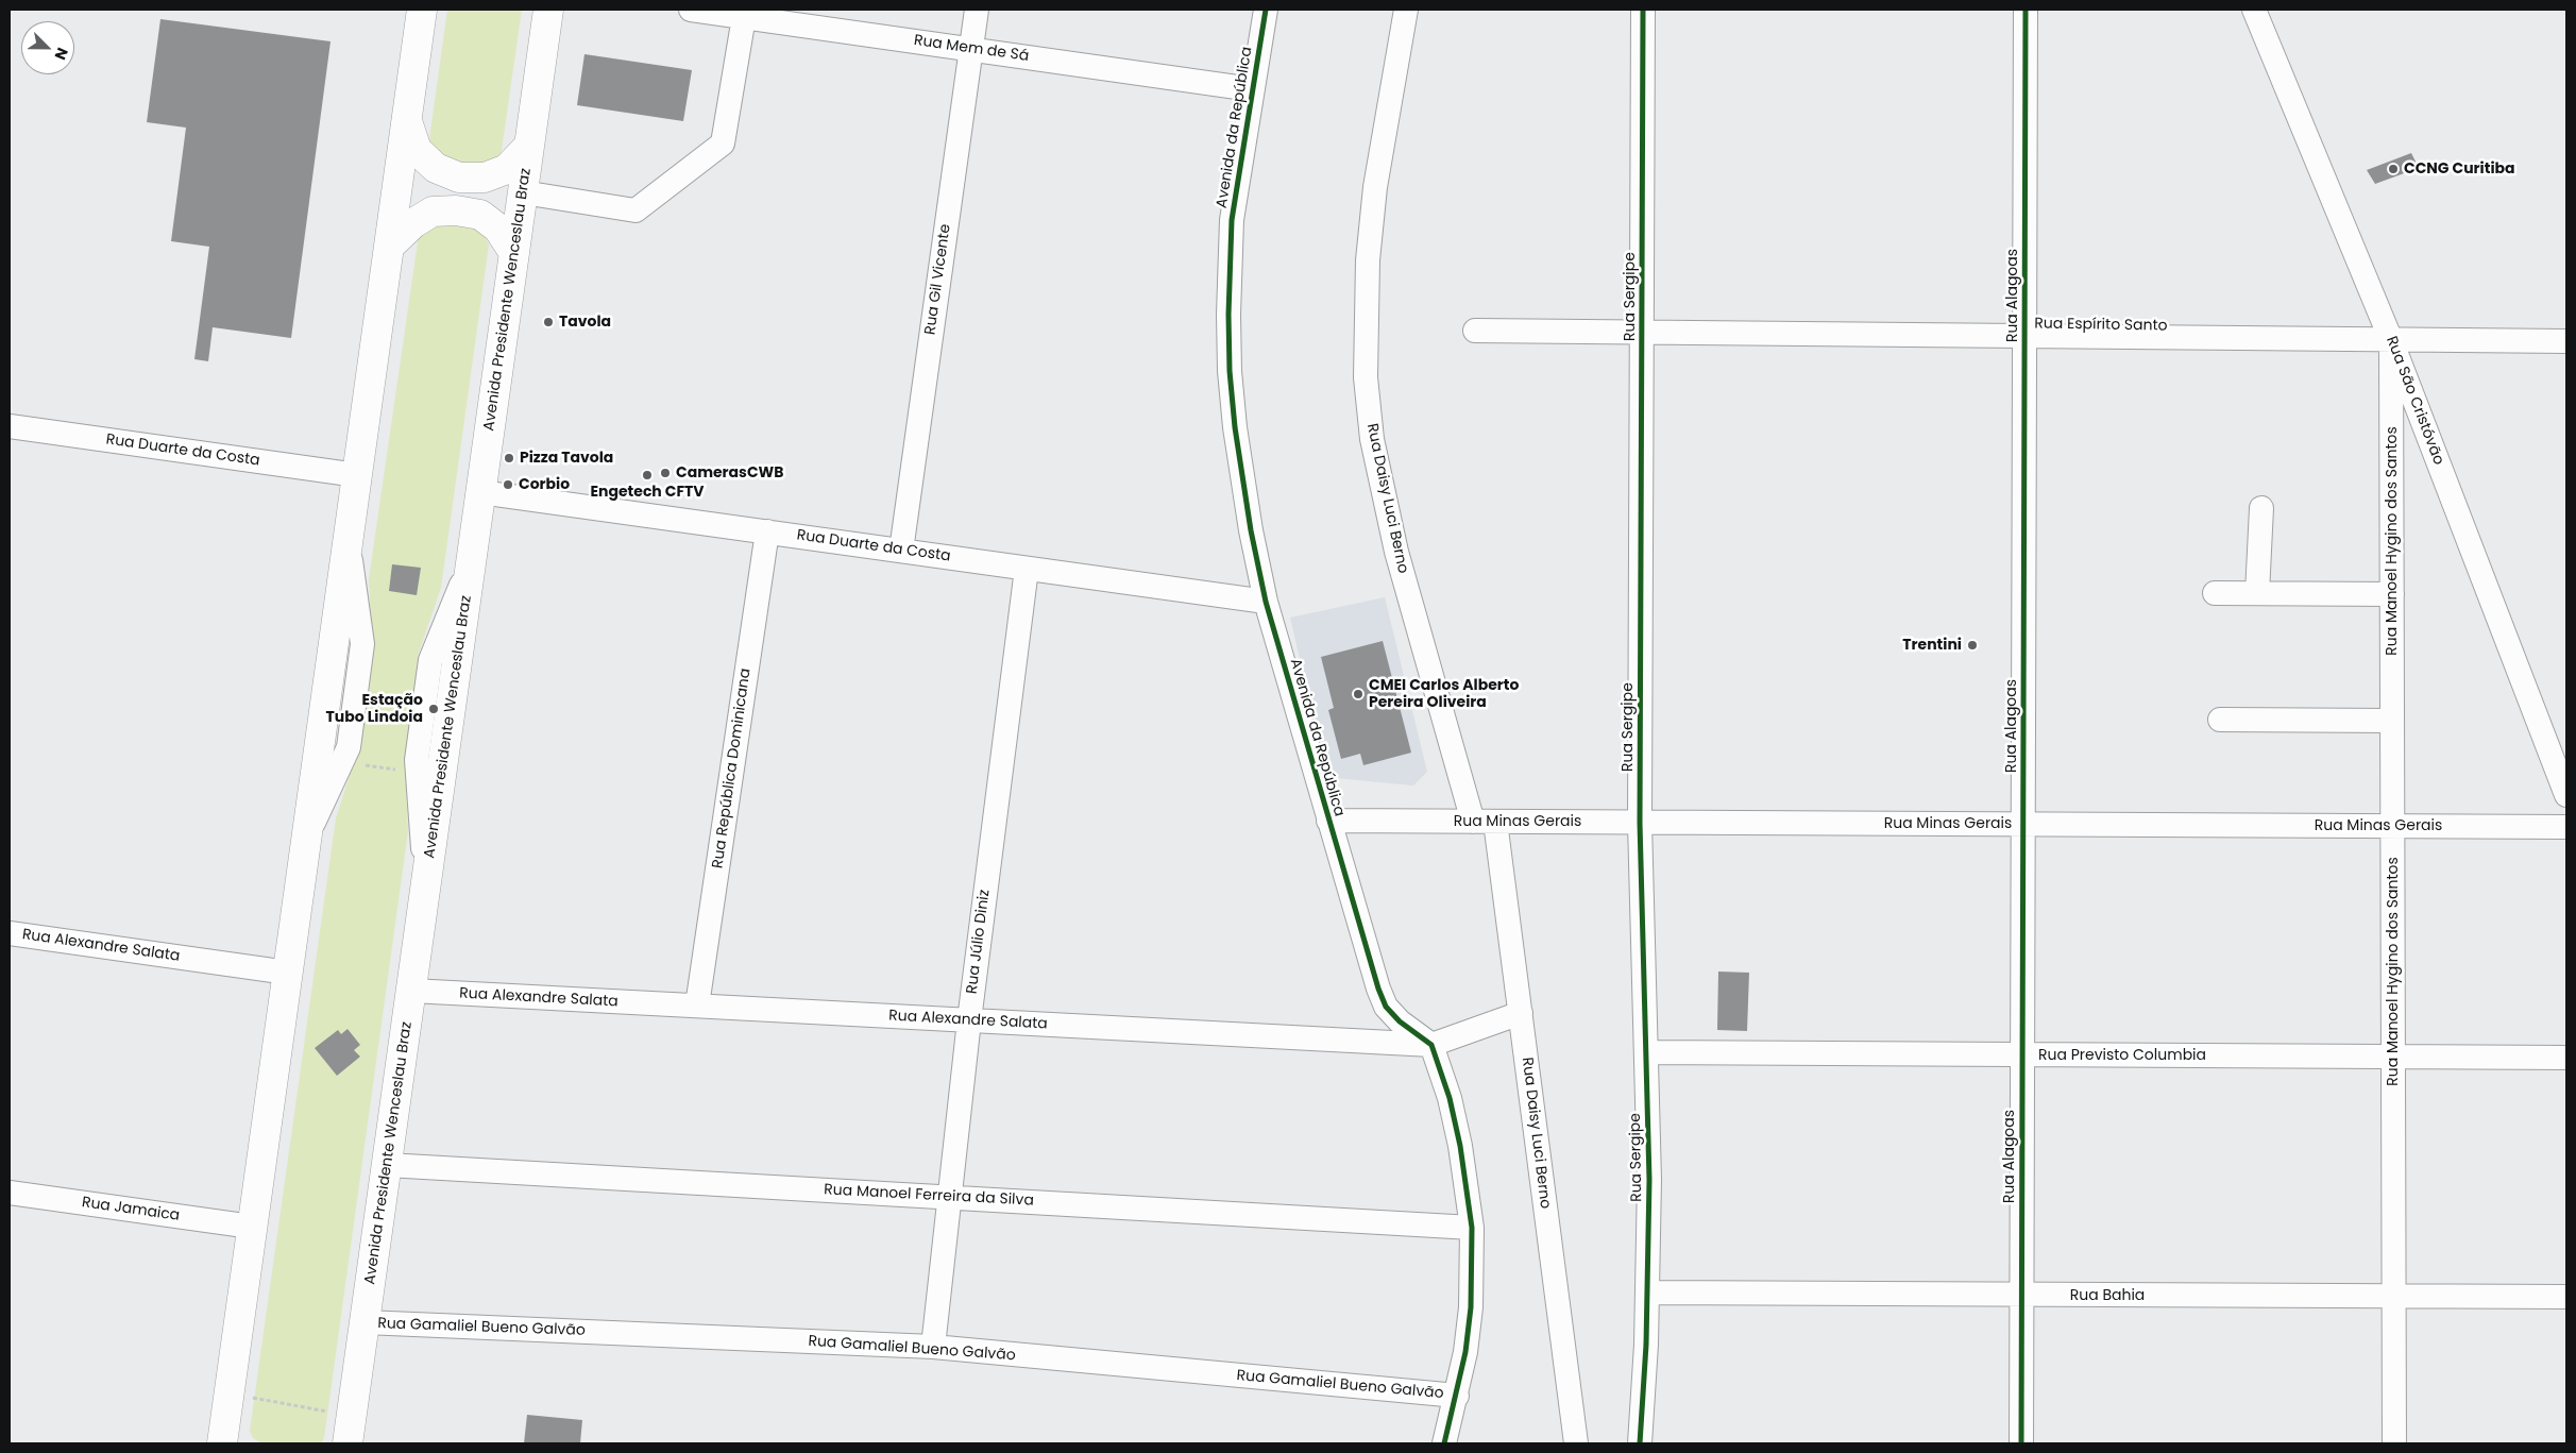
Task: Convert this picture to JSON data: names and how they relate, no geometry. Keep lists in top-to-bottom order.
{
  "streets": {
    "main road": ["Avenida Presidente Wenceslau Braz"],
    "street": [
      "Rua Mem de Sá",
      "Avenida da República",
      "Rua Gil Vicente",
      "Rua Alagoas",
      "Rua Sergipe",
      "Rua Espírito Santo",
      "Rua São Cristóvão",
      "Rua Duarte da Costa",
      "Rua Daisy Luci Berno",
      "Rua Manoel Hygino dos Santos",
      "Rua República Dominicana",
      "Rua Minas Gerais",
      "Rua Júlio Diniz",
      "Rua Alexandre Salata",
      "Rua Previsto Columbia",
      "Rua Manoel Ferreira da Silva",
      "Rua Jamaica",
      "Rua Bahia",
      "Rua Gamaliel Bueno Galvão"
    ]
  },
  "crossings": [
    ["Rua Mem de Sá", "Avenida da República"],
    ["Rua Mem de Sá", "Rua Gil Vicente"],
    ["Avenida da República", "Rua Duarte da Costa"],
    ["Avenida da República", "Rua Minas Gerais"],
    ["Avenida da República", "Rua Alexandre Salata"],
    ["Rua Gil Vicente", "Rua Duarte da Costa"],
    ["Rua Alagoas", "Rua Espírito Santo"],
    ["Rua Alagoas", "Rua Minas Gerais"],
    ["Rua Alagoas", "Rua Previsto Columbia"],
    ["Rua Alagoas", "Rua Bahia"],
    ["Rua Sergipe", "Rua Espírito Santo"],
    ["Rua Sergipe", "Rua Minas Gerais"],
    ["Rua Sergipe", "Rua Previsto Columbia"],
    ["Rua Sergipe", "Rua Bahia"],
    ["Avenida Presidente Wenceslau Braz", "Rua Duarte da Costa"],
    ["Avenida Presidente Wenceslau Braz", "Rua Alexandre Salata"],
    ["Avenida Presidente Wenceslau Braz", "Rua Manoel Ferreira da Silva"],
    ["Avenida Presidente Wenceslau Braz", "Rua Gamaliel Bueno Galvão"],
    ["Rua Espírito Santo", "Rua São Cristóvão"],
    ["Rua Espírito Santo", "Rua Manoel Hygino dos Santos"],
    ["Rua São Cristóvão", "Rua Manoel Hygino dos Santos"],
    ["Rua Duarte da Costa", "Rua República Dominicana"],
    ["Rua Duarte da Costa", "Rua Júlio Diniz"],
    ["Rua Daisy Luci Berno", "Rua Minas Gerais"],
    ["Rua Daisy Luci Berno", "Rua Alexandre Salata"],
    ["Rua Manoel Hygino dos Santos", "Rua Minas Gerais"],
    ["Rua Manoel Hygino dos Santos", "Rua Previsto Columbia"],
    ["Rua Manoel Hygino dos Santos", "Rua Bahia"],
    ["Rua República Dominicana", "Rua Alexandre Salata"],
    ["Rua Júlio Diniz", "Rua Alexandre Salata"],
    ["Rua Júlio Diniz", "Rua Manoel Ferreira da Silva"],
    ["Rua Júlio Diniz", "Rua Gamaliel Bueno Galvão"]
  ],
  "places": [
    "CCNG Curitiba",
    "Tavola",
    "Pizza Tavola",
    "CamerasCWB",
    "Engetech CFTV",
    "Corbio",
    "Trentini",
    "CMEI Carlos Alberto Pereira Oliveira",
    "Estação Tubo Lindoia"
  ],
  "north": "bottom right"
}
